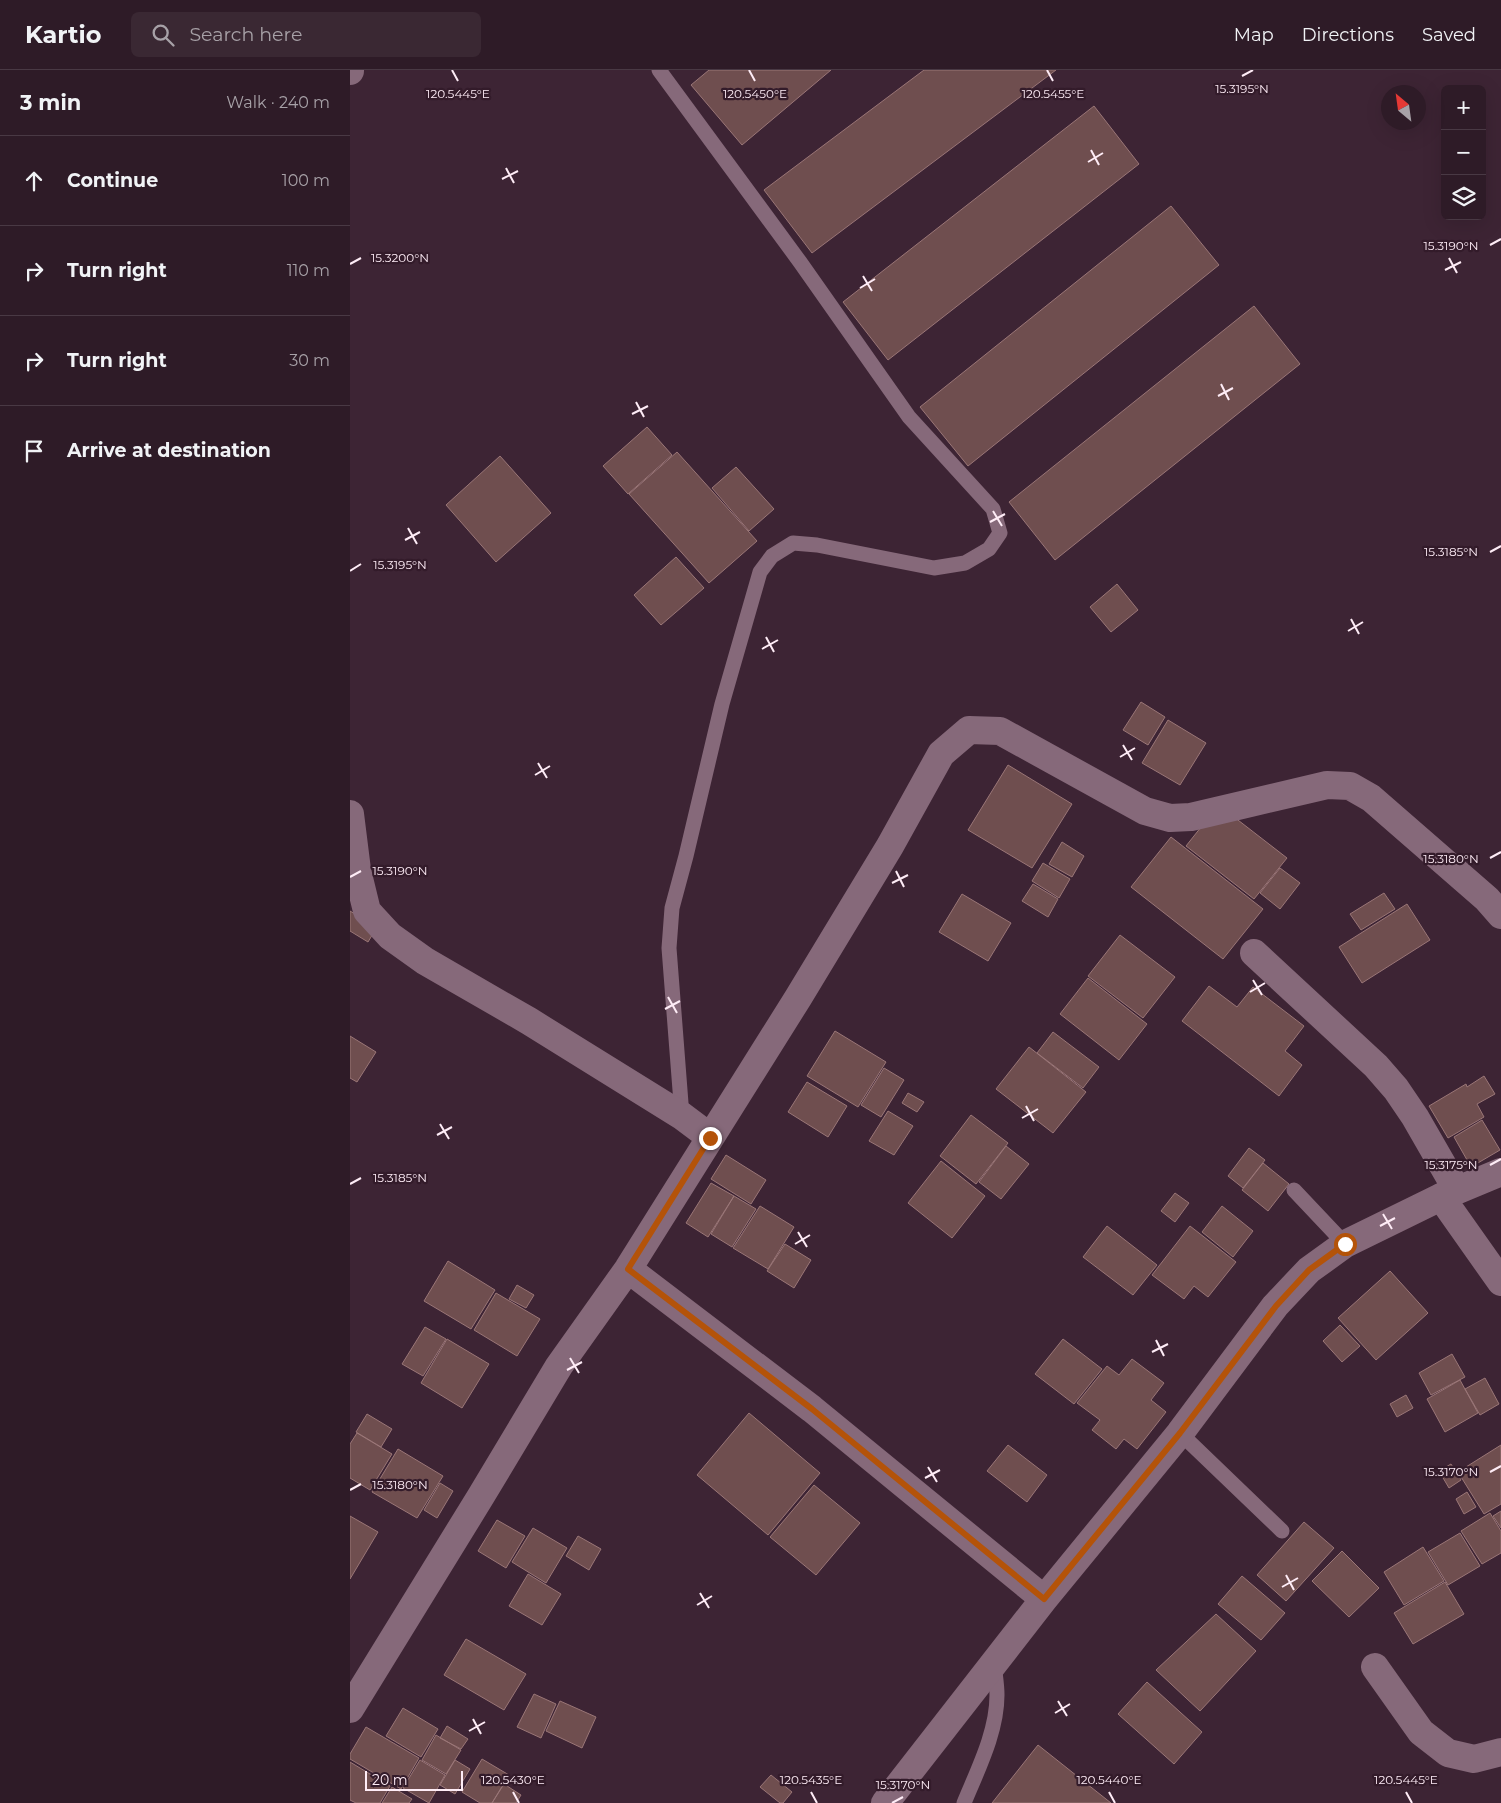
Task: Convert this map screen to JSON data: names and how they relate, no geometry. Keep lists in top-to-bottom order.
{
  "scale_bar": "20 m",
  "north": "top left",
  "page": {
    "header": "Kartio",
    "search": "Search here",
    "nav": ["Map", "Directions", "Saved"],
    "heading": ["3 min", "Walk · 240 m"],
    "map_buttons": ["+", "−"],
    "list": [
      ["Continue", "100 m"],
      ["Turn right", "110 m"],
      ["Turn right", "30 m"],
      "Arrive at destination"
    ],
    "scale": "20 m"
  },
  "coordinates": [
    "15.3195°N",
    "120.5445°E",
    "120.5450°E",
    "120.5455°E",
    "15.3190°N",
    "15.3200°N",
    "15.3185°N",
    "15.3180°N",
    "15.3175°N",
    "15.3170°N",
    "120.5430°E",
    "120.5435°E",
    "120.5440°E"
  ]
}
